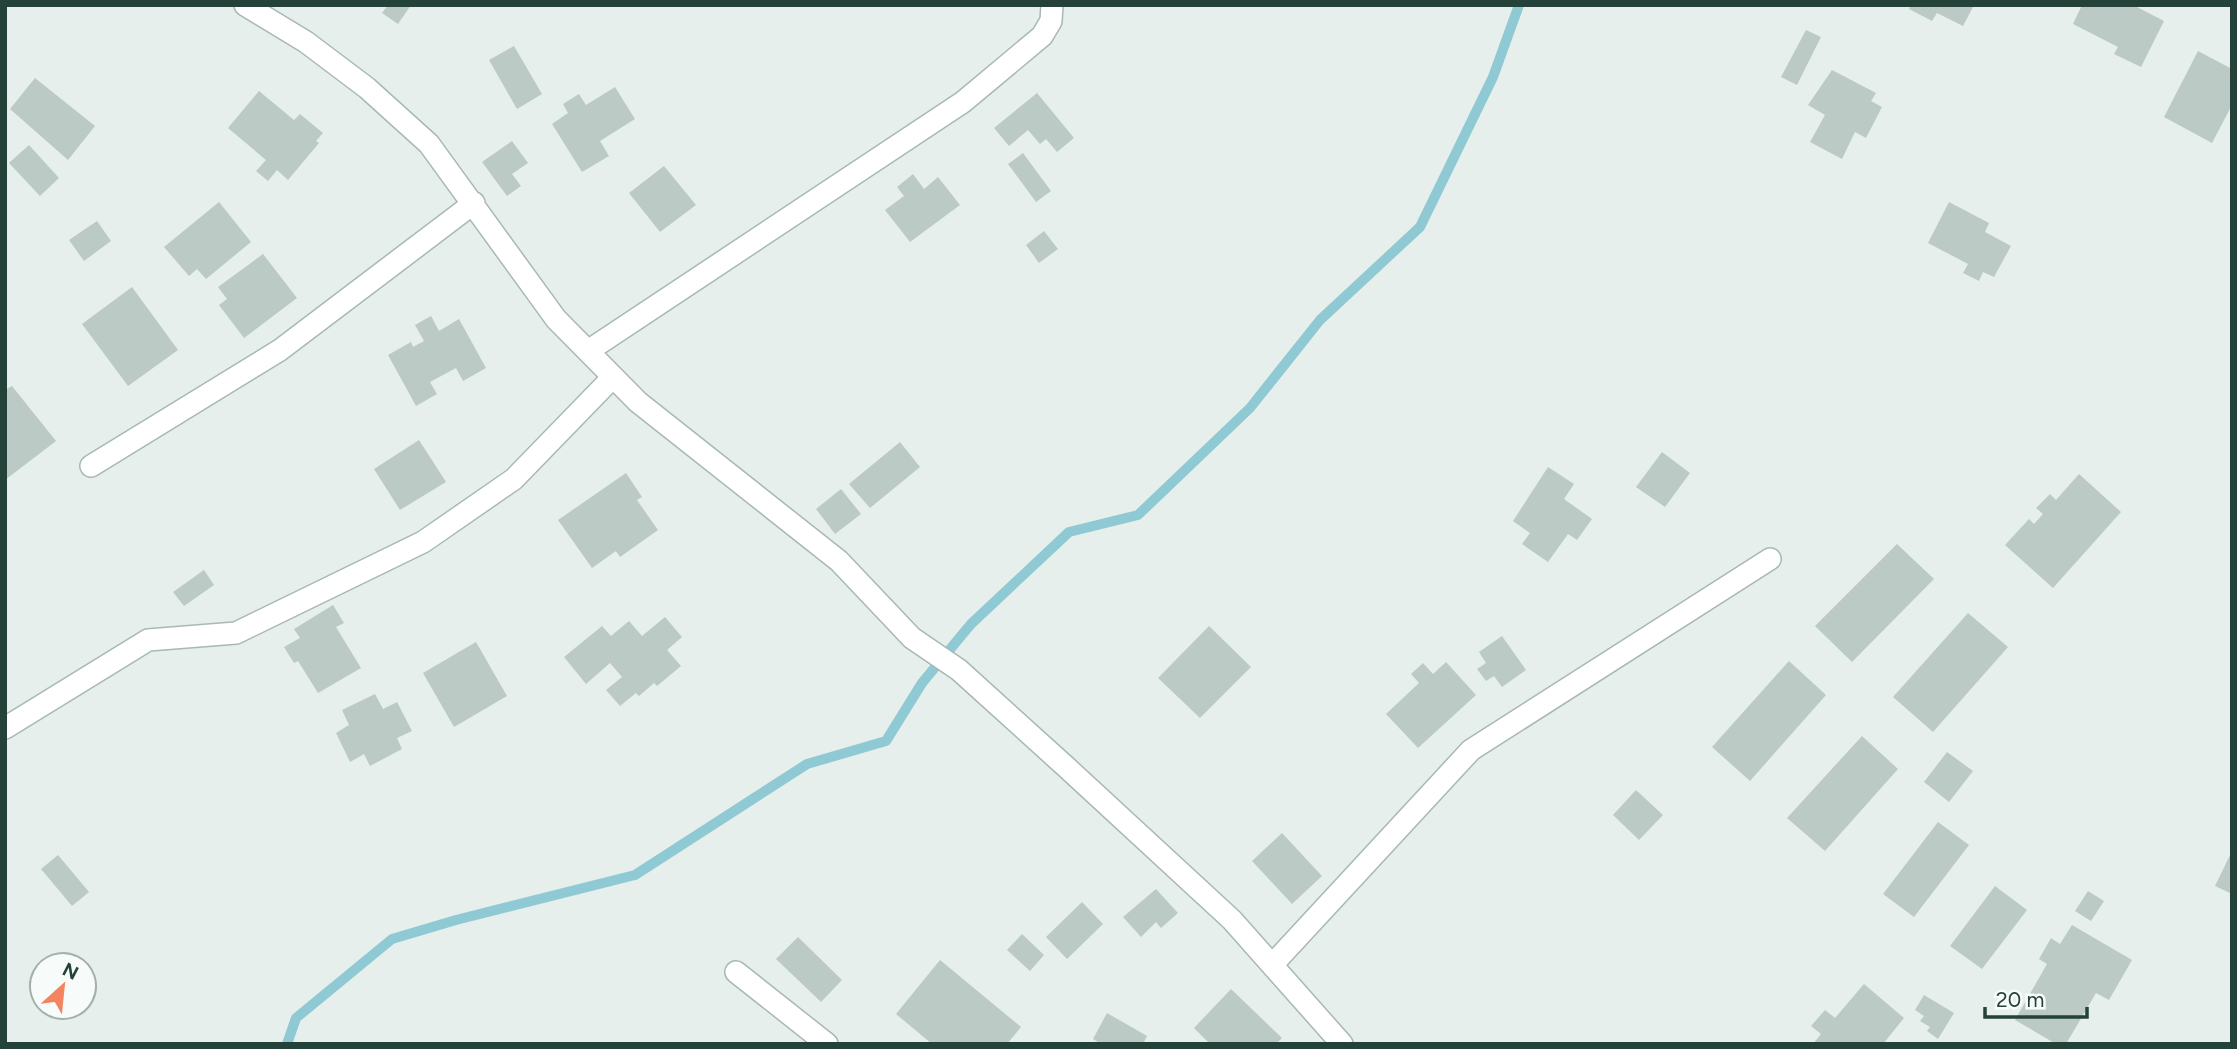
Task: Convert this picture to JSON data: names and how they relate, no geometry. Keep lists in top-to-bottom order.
{
  "scale_bar": "20 m",
  "north": "top right"
}
